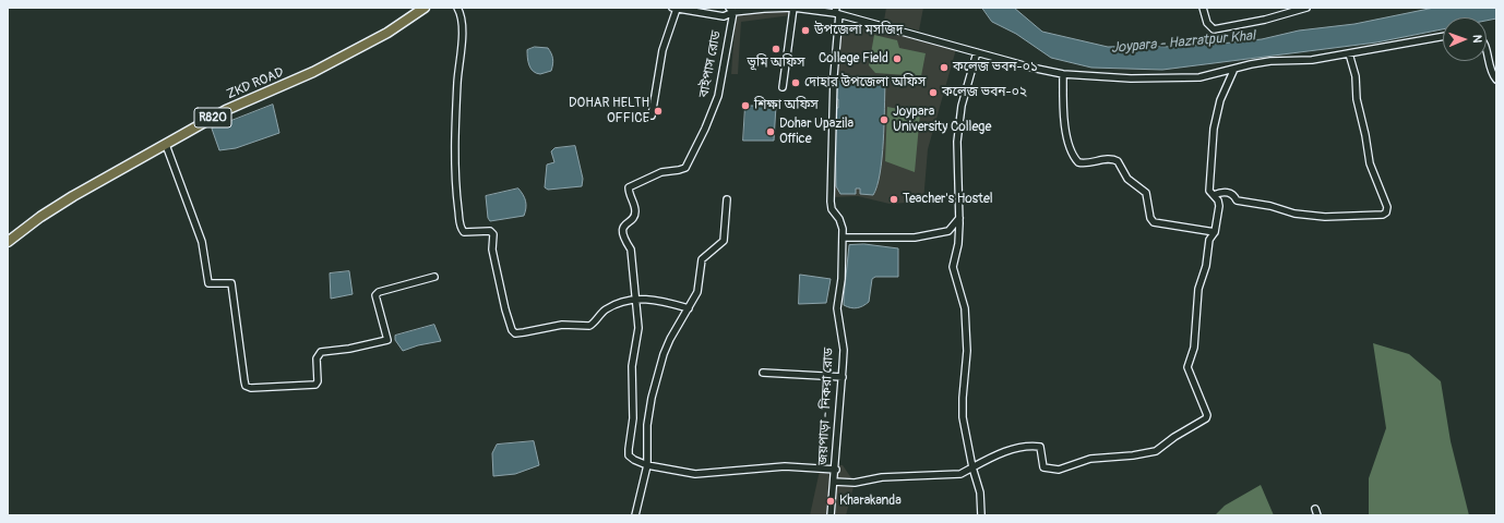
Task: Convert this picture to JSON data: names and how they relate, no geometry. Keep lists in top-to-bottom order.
{
  "streets": {
    "main road": ["ZKD ROAD", "R820"],
    "street": ["বাইপাস রোড", "জয়পাড়া - নিকরা রোড"]
  },
  "water": ["Joypara - Hazratpur Khal"],
  "places": [
    "উপজেলা মসজিদ",
    "ভূমি অফিস",
    "College Field",
    "কলেজ ভবন-০১",
    "দোহার উপজেলা অফিস",
    "কলেজ ভবন-০২",
    "শিক্ষা অফিস",
    "DOHAR HELTH OFFICE",
    "Joypara University College",
    "Dohar Upazila Office",
    "Teacher's Hostel",
    "Kharakanda"
  ],
  "north": "right"
}
